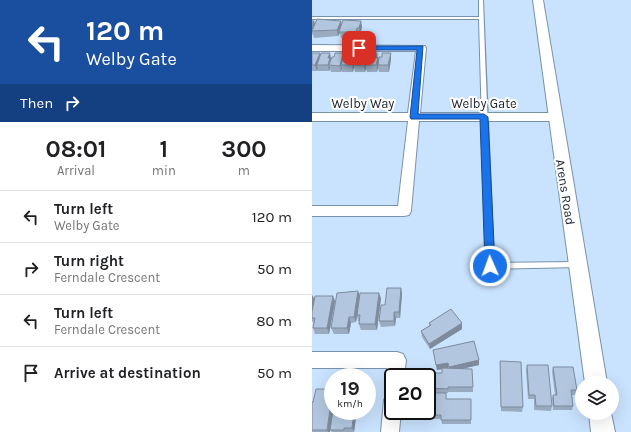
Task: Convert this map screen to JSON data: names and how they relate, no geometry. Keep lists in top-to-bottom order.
{
  "streets": {
    "street": ["Welby Way", "Welby Gate", "Arens Road"]
  },
  "crossings": [
    ["Welby Way", "Welby Gate"],
    ["Welby Gate", "Arens Road"]
  ],
  "page": {
    "turn": ["120 m", "Welby Gate"],
    "then": "Then",
    "eta": [
      "08:01",
      "Arrival",
      "1",
      "min",
      "300",
      "m"
    ],
    "list": [
      {
        "name": "Turn left",
        "note": "Welby Gate",
        "value": "120 m"
      },
      {
        "name": "Turn right",
        "note": "Ferndale Crescent",
        "value": "50 m"
      },
      {
        "name": "Turn left",
        "note": "Ferndale Crescent",
        "value": "80 m"
      },
      {
        "name": "Arrive at destination",
        "value": "50 m"
      }
    ],
    "speed": "19 km/h",
    "limit": "20"
  }
}
